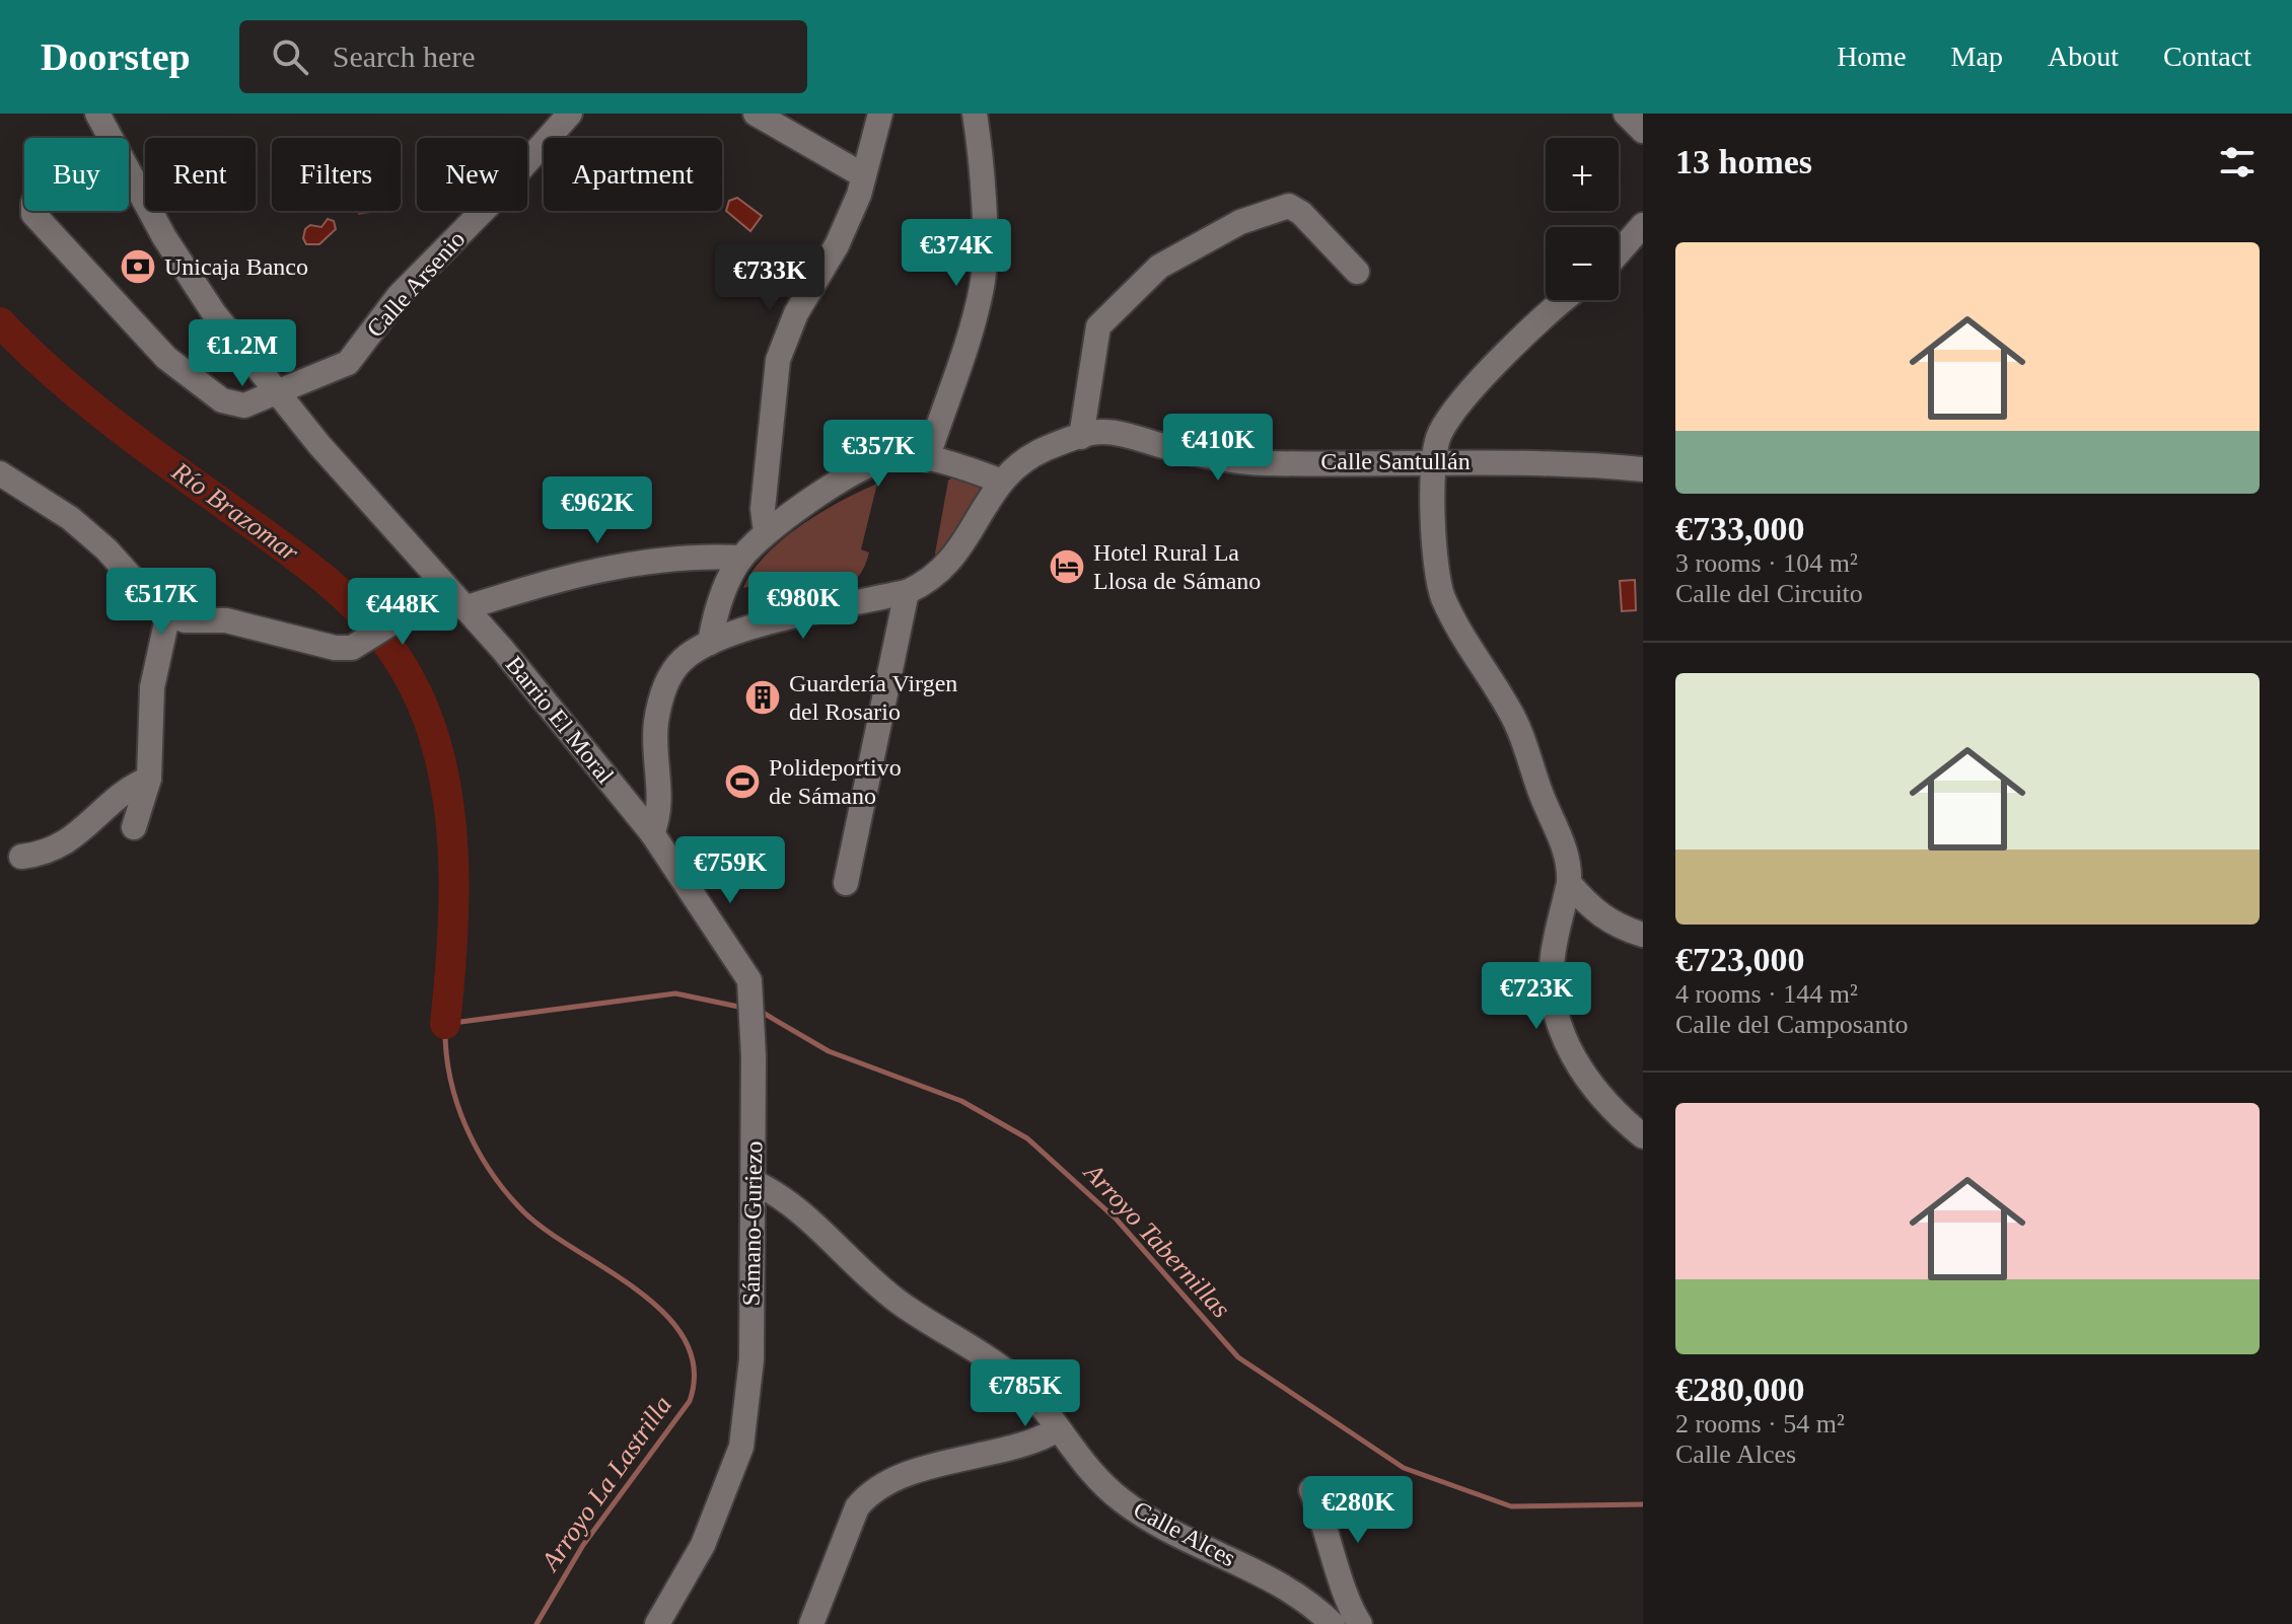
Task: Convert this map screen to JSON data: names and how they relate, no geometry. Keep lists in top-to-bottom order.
{
  "streets": {
    "street": [
      "Calle Arsenio",
      "Calle Santullán",
      "Barrio El Moral",
      "Sámano-Guriezo",
      "Calle Alces"
    ]
  },
  "crossings": [
    ["Calle Arsenio", "Barrio El Moral"],
    ["Calle Santullán", "Barrio El Moral"],
    ["Calle Santullán", "Sámano-Guriezo"],
    ["Barrio El Moral", "Sámano-Guriezo"],
    ["Sámano-Guriezo", "Calle Alces"]
  ],
  "water": ["Río Brazomar", "Arroyo Tabernillas", "Arroyo La Lastrilla"],
  "places": {
    "bank": ["Unicaja Banco"],
    "hotel": ["Hotel Rural La Llosa de Sámano"],
    "building": ["Guardería Virgen del Rosario"],
    "sports": ["Polideportivo de Sámano"]
  },
  "page": {
    "header": "Doorstep",
    "search": "Search here",
    "nav": [
      "Home",
      "Map",
      "About",
      "Contact"
    ],
    "heading": "13 homes",
    "map_buttons": ["+", "−"],
    "chip": [
      "Buy",
      "Rent",
      "Filters",
      "New",
      "Apartment"
    ],
    "list": [
      {
        "name": "€733,000",
        "note": "3 rooms · 104 m² · Calle del Circuito"
      },
      {
        "name": "€723,000",
        "note": "4 rooms · 144 m² · Calle del Camposanto"
      },
      {
        "name": "€280,000",
        "note": "2 rooms · 54 m² · Calle Alces"
      }
    ],
    "price": [
      "€374K",
      "€733K",
      "€1.2M",
      "€410K",
      "€357K",
      "€962K",
      "€517K",
      "€980K",
      "€448K",
      "€759K",
      "€723K",
      "€785K",
      "€280K"
    ]
  }
}
